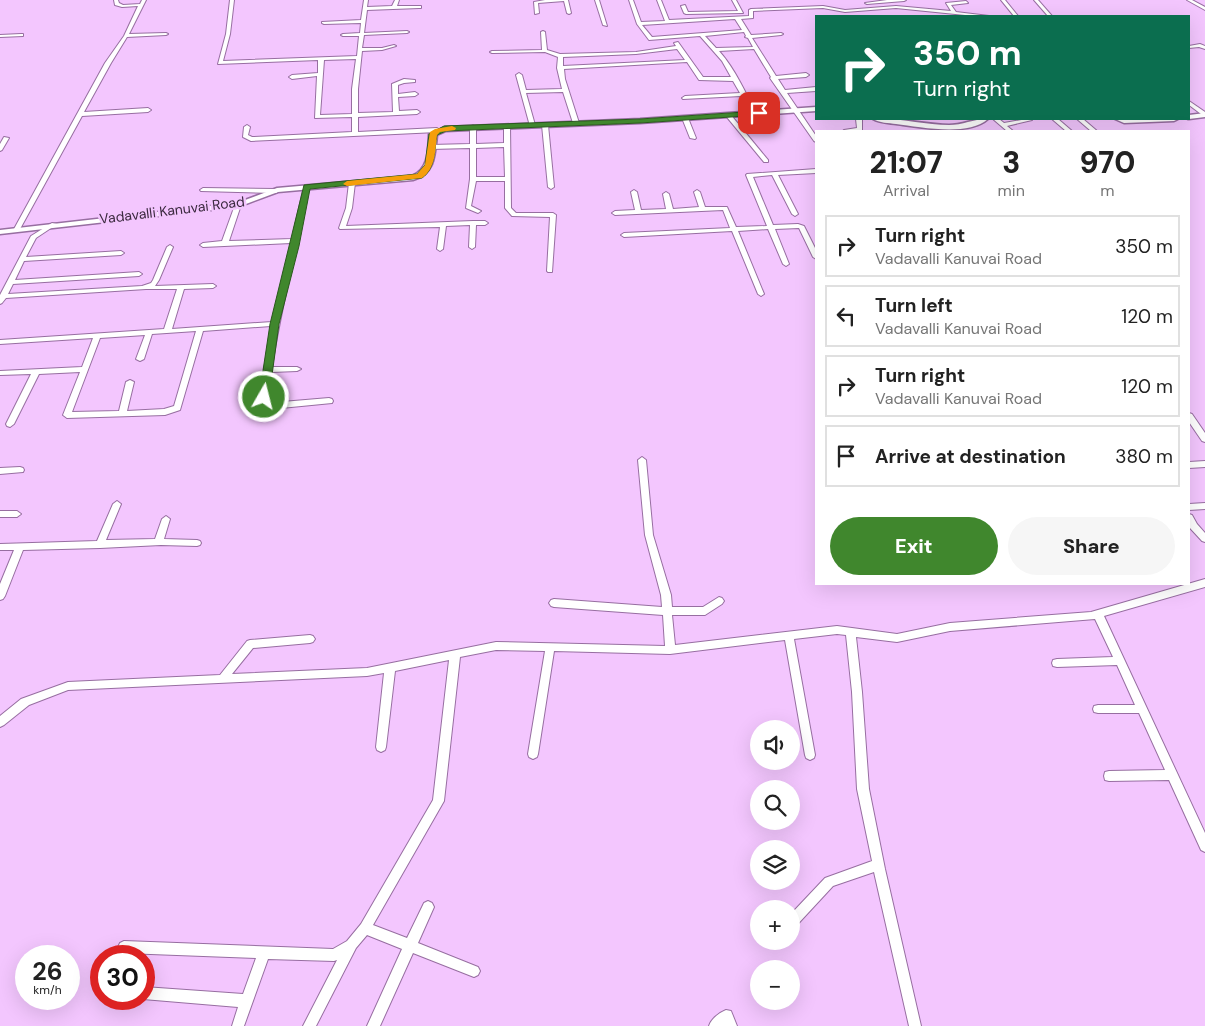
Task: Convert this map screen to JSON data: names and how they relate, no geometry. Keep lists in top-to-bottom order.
{
  "streets": {
    "street": ["Vadavalli Kanuvai Road"]
  },
  "page": {
    "turn": ["350 m", "Turn right"],
    "eta": [
      "21:07",
      "Arrival",
      "3",
      "min",
      "970",
      "m"
    ],
    "list": [
      {
        "name": "Turn right",
        "note": "Vadavalli Kanuvai Road",
        "value": "350 m"
      },
      {
        "name": "Turn left",
        "note": "Vadavalli Kanuvai Road",
        "value": "120 m"
      },
      {
        "name": "Turn right",
        "note": "Vadavalli Kanuvai Road",
        "value": "120 m"
      },
      {
        "name": "Arrive at destination",
        "value": "380 m"
      }
    ],
    "buttons": ["Exit", "Share"],
    "map_buttons": ["+", "−"],
    "speed": "26 km/h",
    "limit": "30"
  }
}
